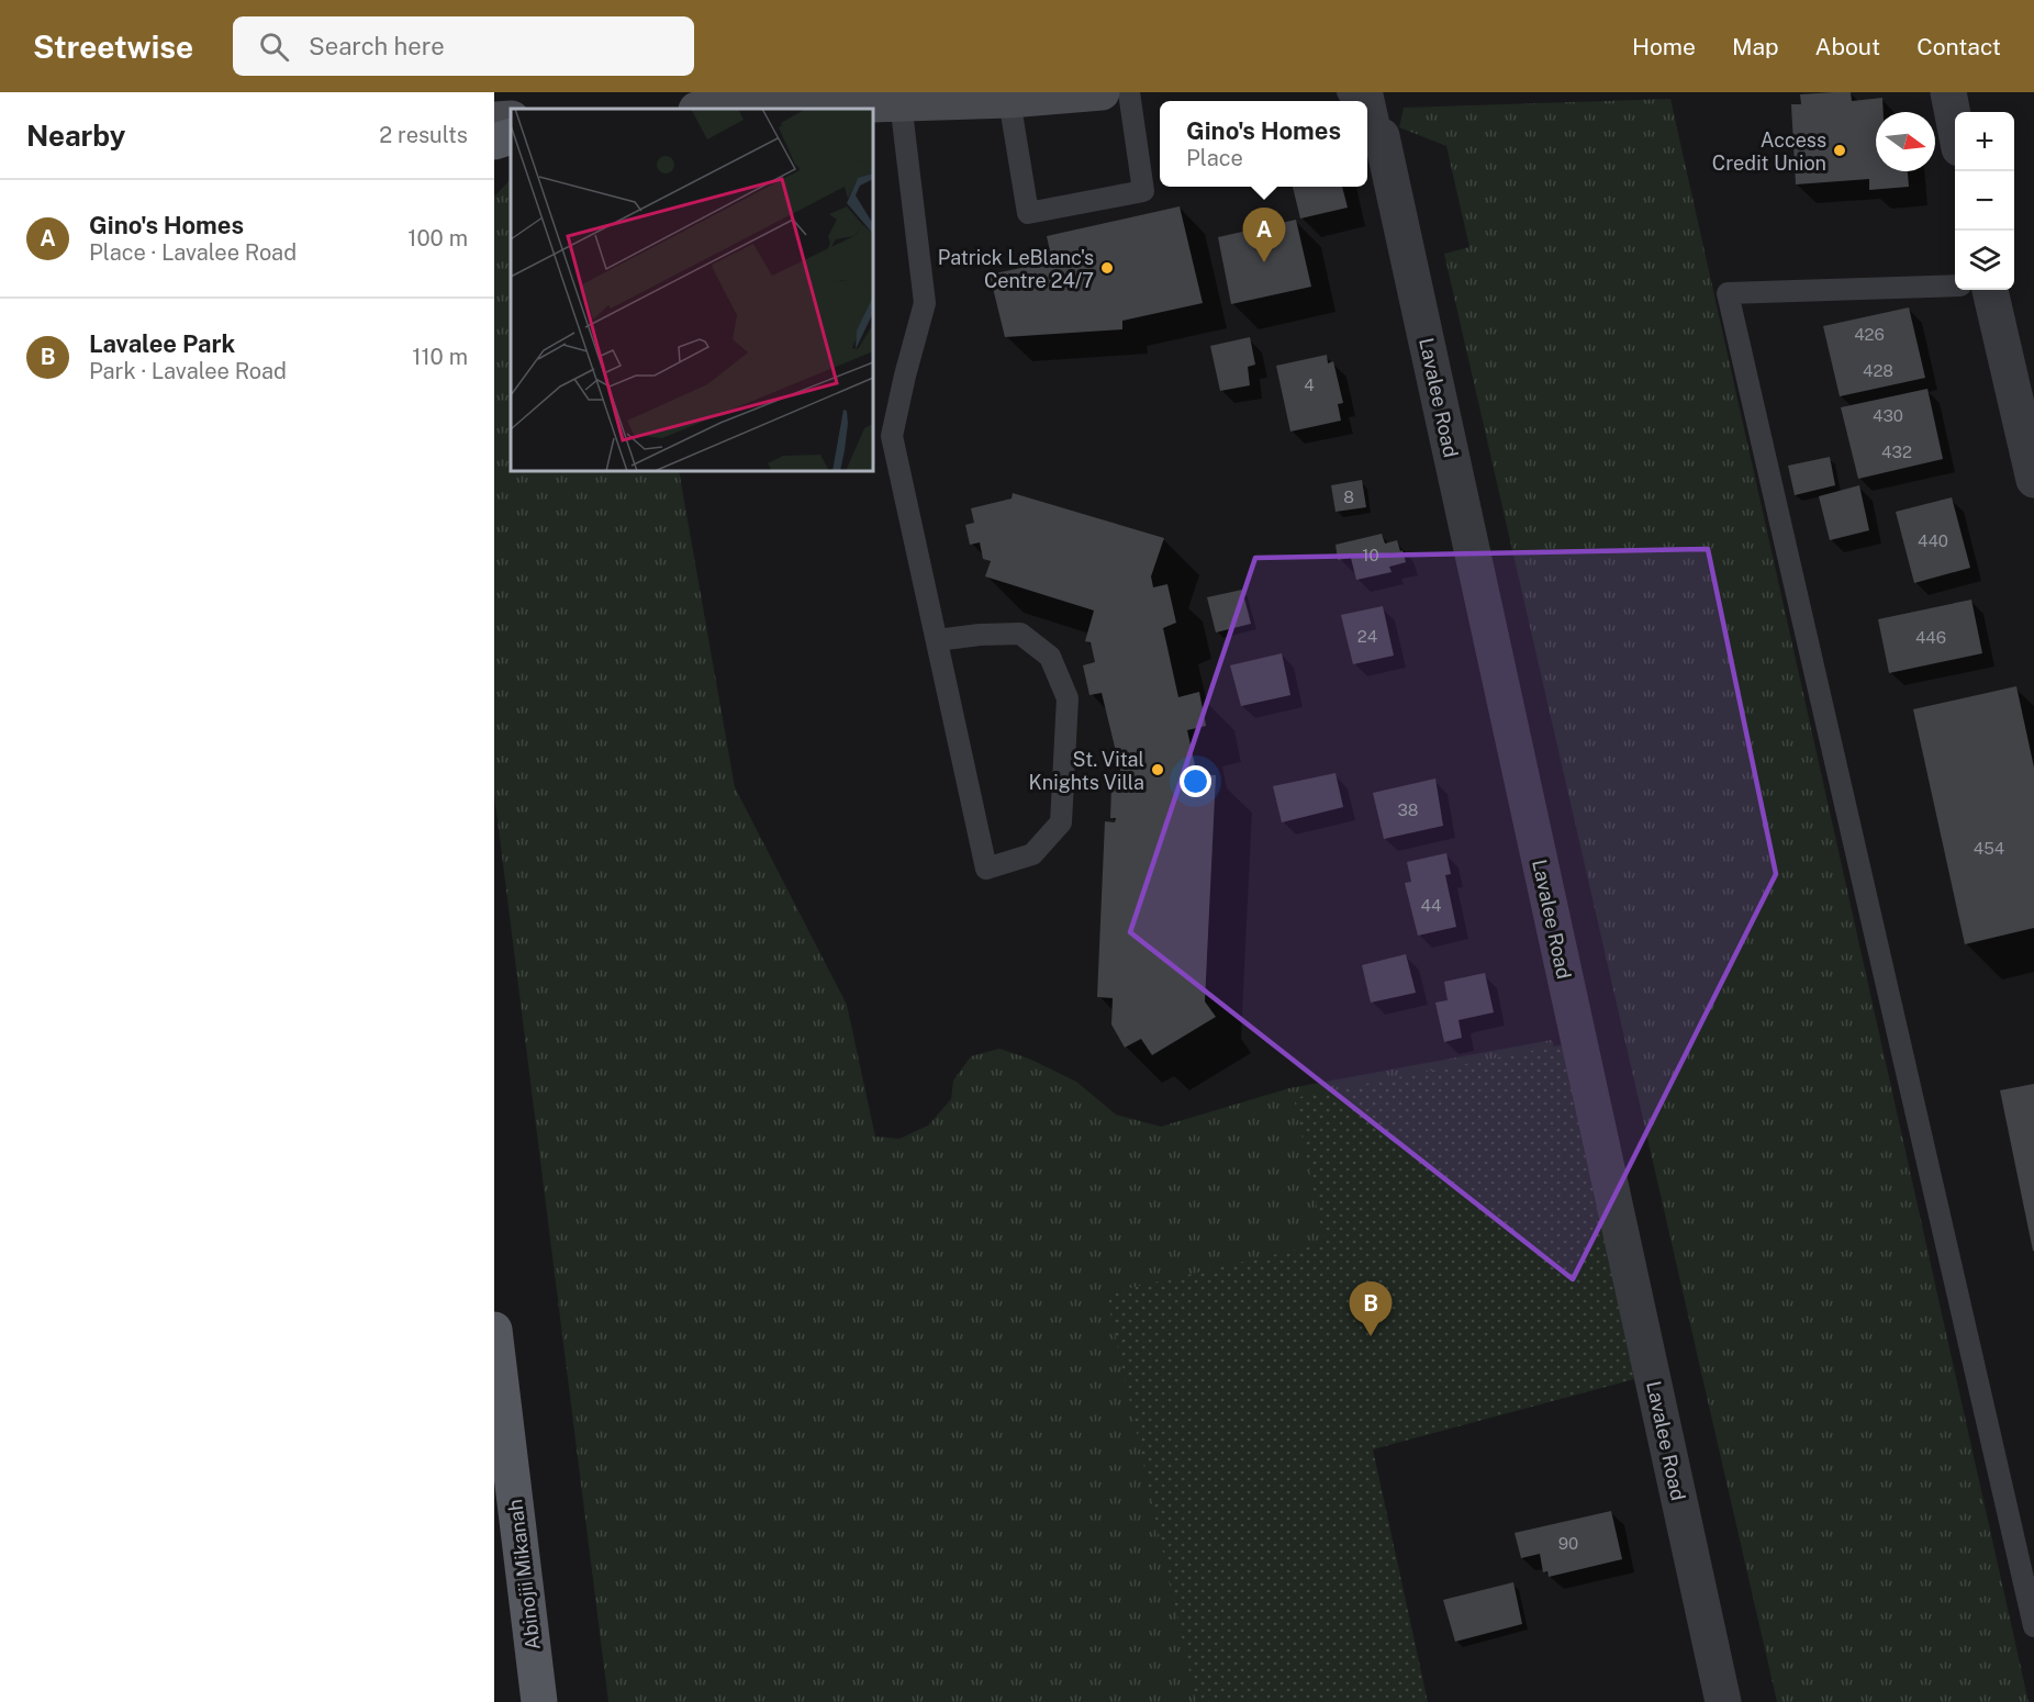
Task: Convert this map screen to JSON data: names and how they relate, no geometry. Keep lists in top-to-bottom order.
{
  "streets": {
    "main road": ["Abinojii Mikanah"],
    "street": ["Lavalee Road"]
  },
  "places": ["Access Credit Union", "Patrick LeBlanc's Centre 24/7", "St. Vital Knights Villa"],
  "house_numbers": [
    "426",
    "428",
    "4",
    "430",
    "432",
    "8",
    "440",
    "10",
    "24",
    "446",
    "38",
    "454",
    "44",
    "90"
  ],
  "north": "right",
  "page": {
    "header": "Streetwise",
    "search": "Search here",
    "nav": [
      "Home",
      "Map",
      "About",
      "Contact"
    ],
    "heading": ["Nearby", "2 results"],
    "popup": ["Gino's Homes", "Place"],
    "map_buttons": ["+", "−"],
    "list": [
      {
        "mark": "A",
        "name": "Gino's Homes",
        "note": "Place · Lavalee Road",
        "value": "100 m"
      },
      {
        "mark": "B",
        "name": "Lavalee Park",
        "note": "Park · Lavalee Road",
        "value": "110 m"
      }
    ],
    "pins": ["A", "B"]
  }
}
